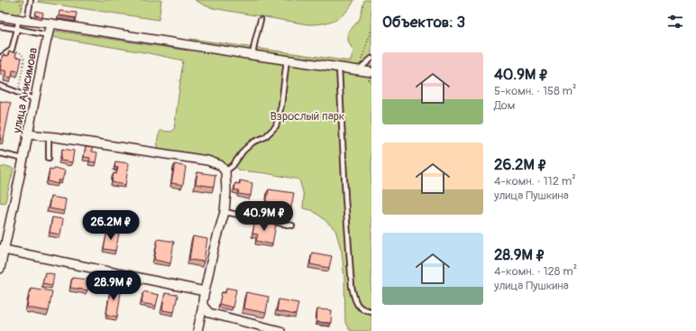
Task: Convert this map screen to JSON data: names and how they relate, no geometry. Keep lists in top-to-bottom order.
{
  "streets": {
    "street": ["улица Анисимова"]
  },
  "parks": ["Взрослый парк"],
  "page": {
    "heading": "Объектов: 3",
    "list": [
      {
        "name": "40.9M ₽",
        "note": "5-комн. · 158 m² · Дом"
      },
      {
        "name": "26.2M ₽",
        "note": "4-комн. · 112 m² · улица Пушкина"
      },
      {
        "name": "28.9M ₽",
        "note": "4-комн. · 128 m² · улица Пушкина"
      }
    ],
    "price": ["40.9M ₽", "26.2M ₽", "28.9M ₽"]
  }
}
